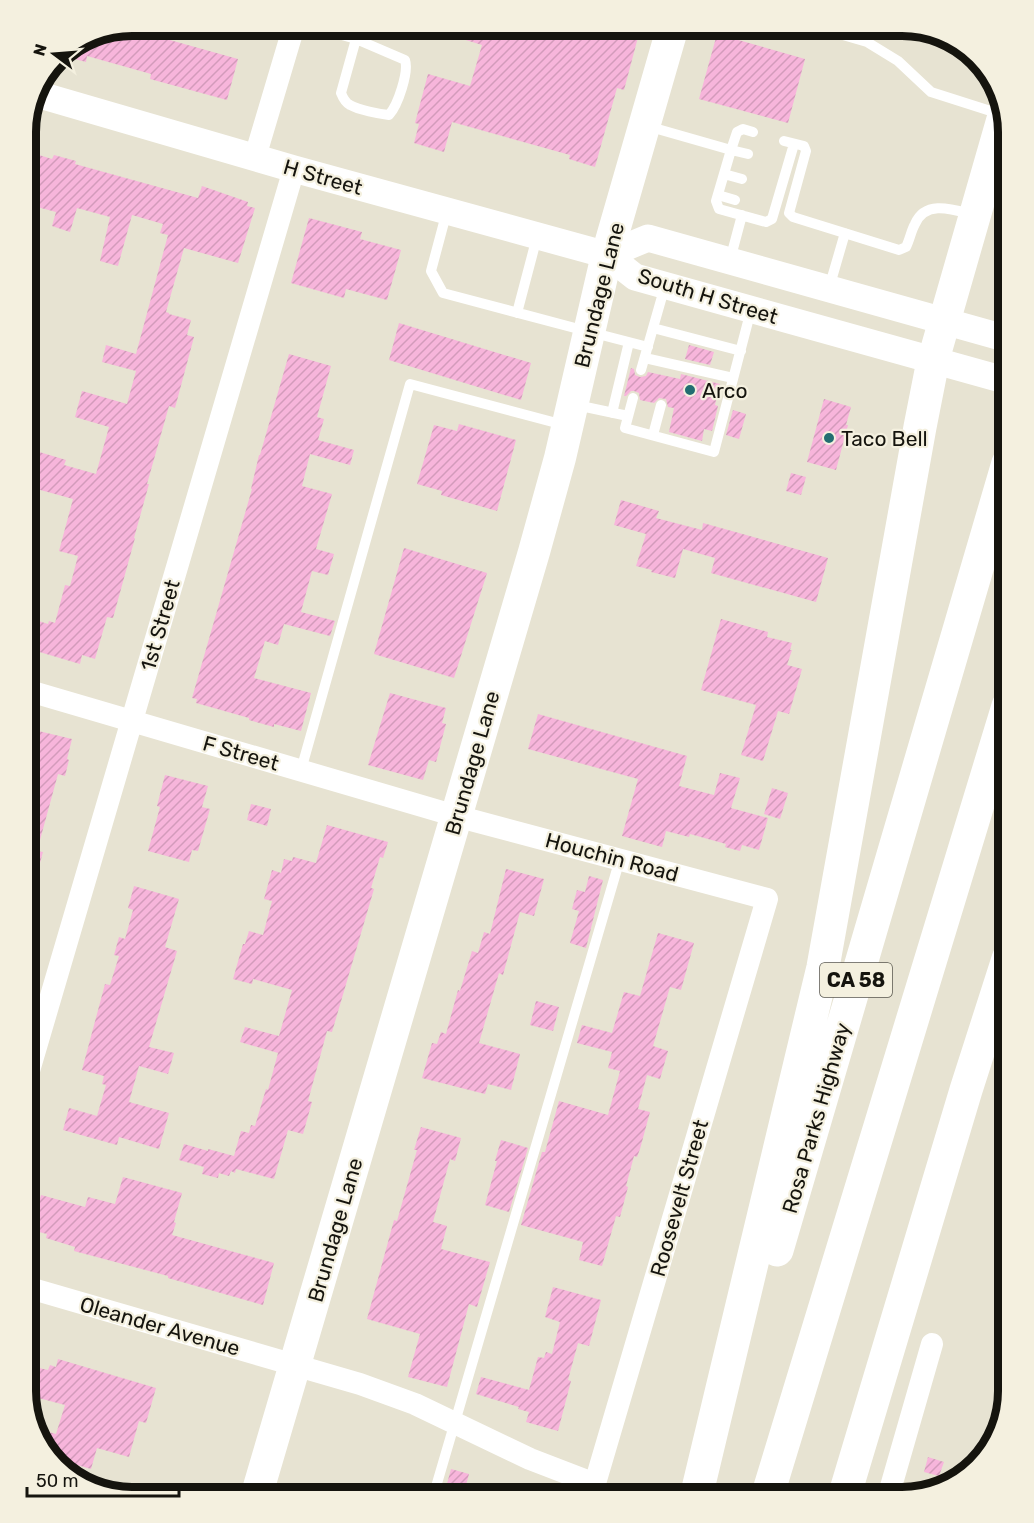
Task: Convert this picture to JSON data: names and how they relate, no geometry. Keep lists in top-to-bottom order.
{
  "streets": {
    "highway": ["CA 58", "Rosa Parks Highway"],
    "main road": ["Brundage Lane"],
    "street": [
      "H Street",
      "South H Street",
      "1st Street",
      "F Street",
      "Houchin Road",
      "Roosevelt Street",
      "Oleander Avenue"
    ]
  },
  "crossings": [
    ["H Street", "Brundage Lane"],
    ["H Street", "South H Street"],
    ["H Street", "1st Street"],
    ["Brundage Lane", "South H Street"],
    ["Brundage Lane", "F Street"],
    ["Brundage Lane", "Houchin Road"],
    ["Brundage Lane", "Oleander Avenue"],
    ["1st Street", "F Street"],
    ["F Street", "Houchin Road"],
    ["Houchin Road", "Roosevelt Street"]
  ],
  "places": ["Arco", "Taco Bell"],
  "scale_bar": "50 m",
  "north": "left"
}
